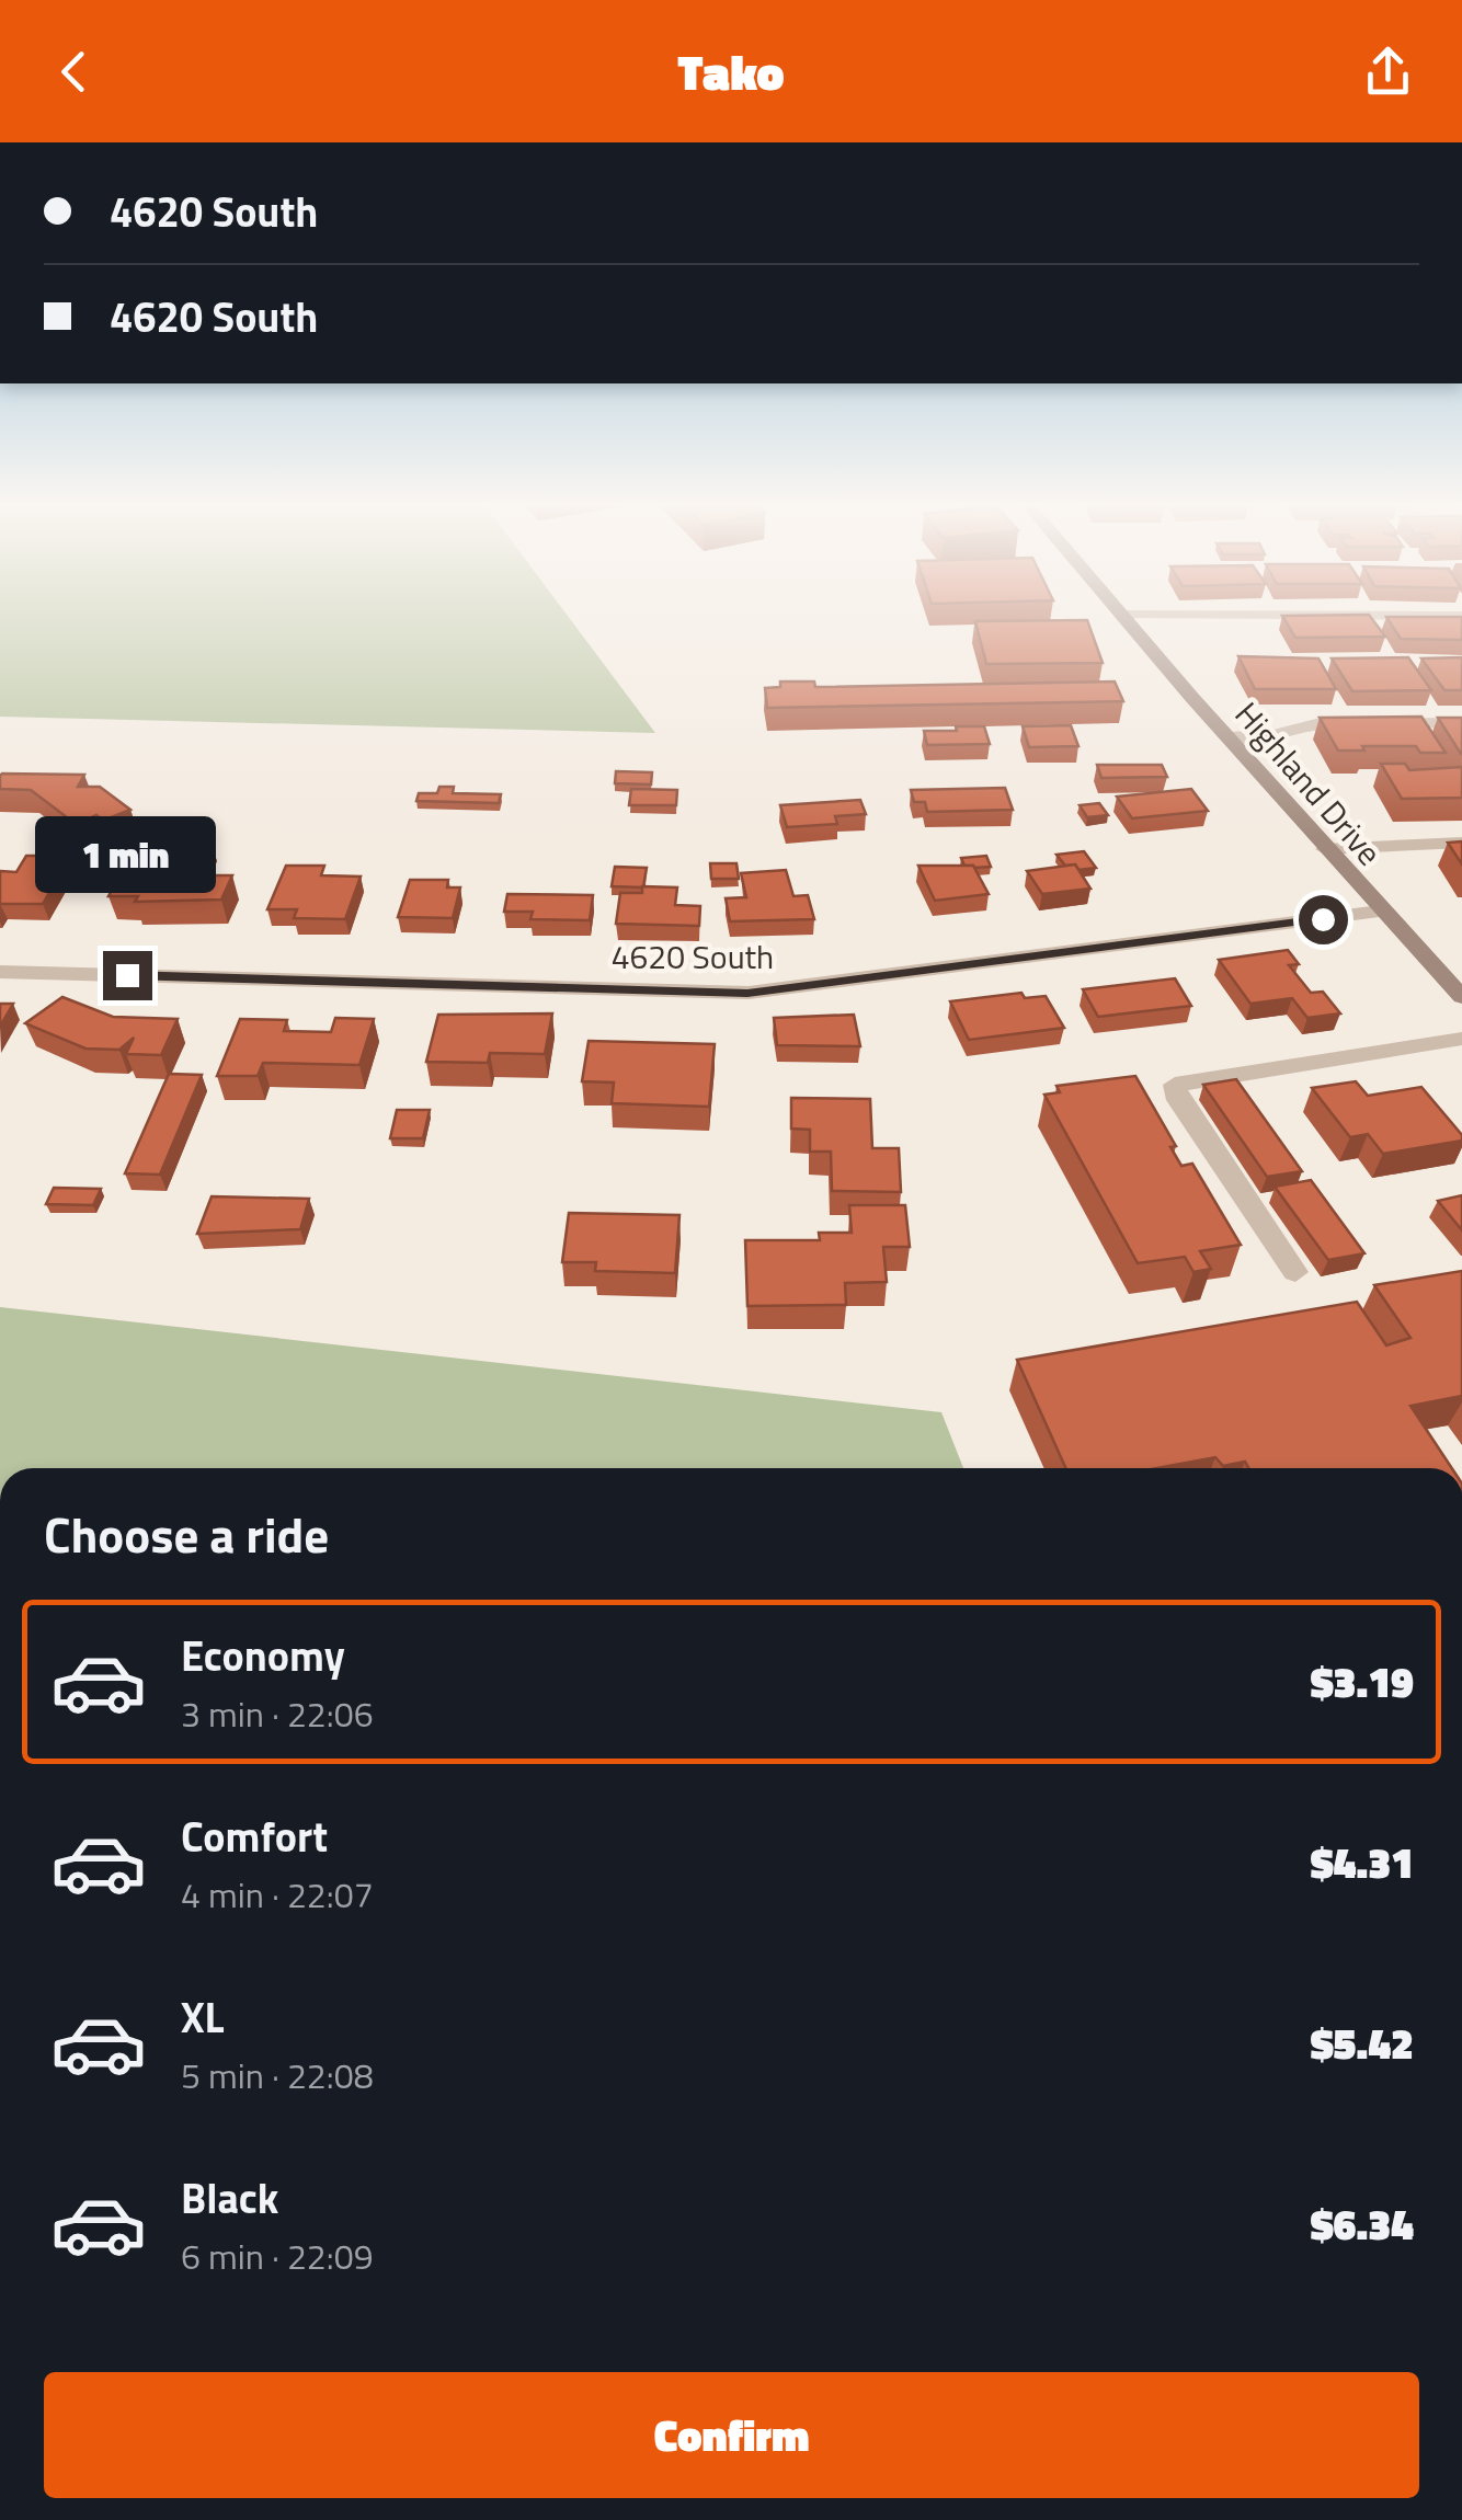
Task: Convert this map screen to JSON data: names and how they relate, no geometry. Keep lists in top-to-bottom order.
{
  "streets": {
    "main road": ["Highland Drive"],
    "street": ["4620 South"]
  },
  "crossings": [
    ["Highland Drive", "4620 South"]
  ],
  "page": {
    "header": "Tako",
    "banner": ["4620 South", "4620 South"],
    "bubble": "1 min",
    "heading": "Choose a ride",
    "list": [
      {
        "name": "Economy",
        "note": "3 min · 22:06",
        "value": "$3.19"
      },
      {
        "name": "Comfort",
        "note": "4 min · 22:07",
        "value": "$4.31"
      },
      {
        "name": "XL",
        "note": "5 min · 22:08",
        "value": "$5.42"
      },
      {
        "name": "Black",
        "note": "6 min · 22:09",
        "value": "$6.34"
      }
    ],
    "buttons": "Confirm"
  }
}
